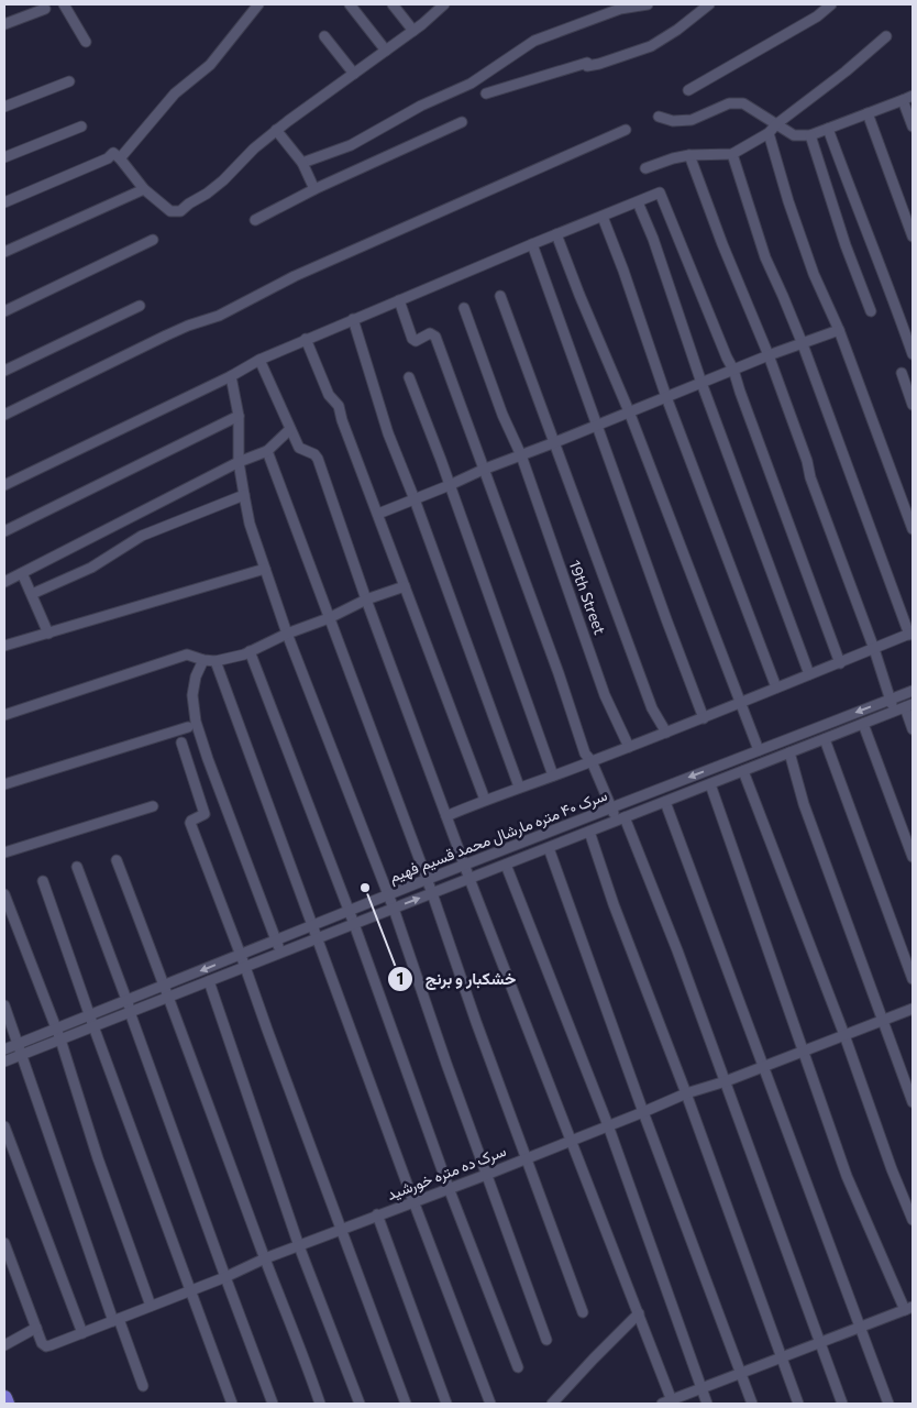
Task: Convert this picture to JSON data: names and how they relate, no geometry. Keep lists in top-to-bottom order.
{
  "streets": {
    "street": ["19th Street", "سرک ۴۰ متره مارشال محمد قسیم فهیم", "سرک ده متره خورشید"]
  },
  "places": ["خشکبار و برنج"]
}
